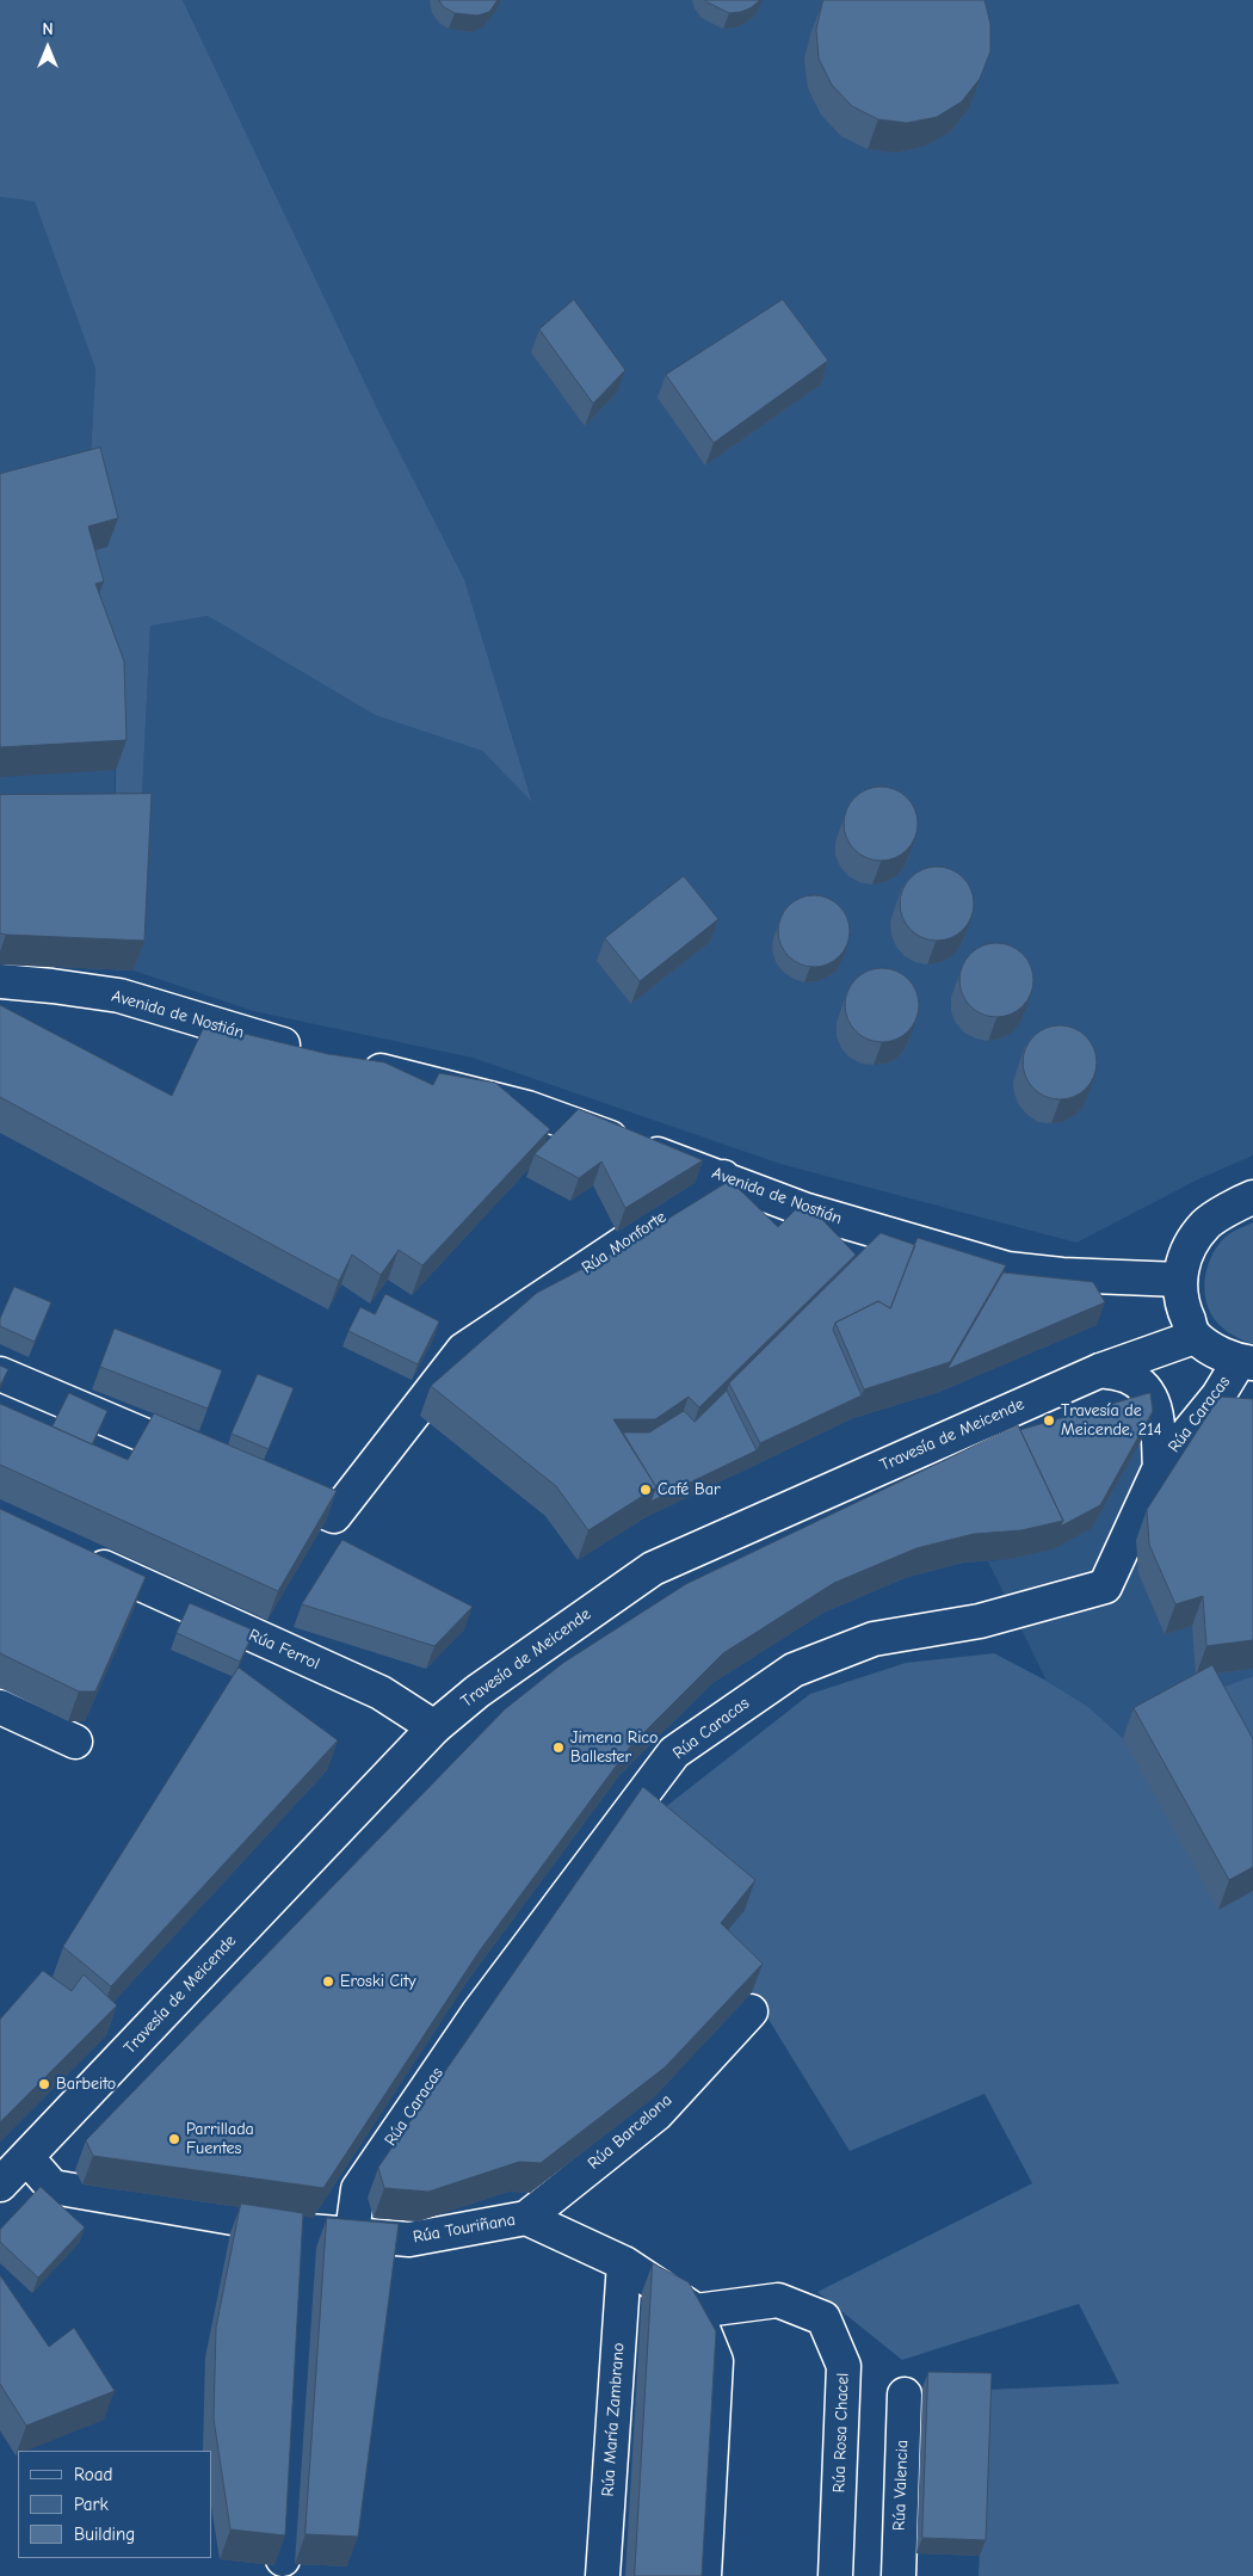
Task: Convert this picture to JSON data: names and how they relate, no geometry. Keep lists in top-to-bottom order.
{
  "streets": {
    "street": [
      "Avenida de Nostián",
      "Rúa Monforte",
      "Rúa Caracas",
      "Travesía de Meicende",
      "Rúa Ferrol",
      "Rúa Barcelona",
      "Rúa Touriñana",
      "Rúa María Zambrano",
      "Rúa Rosa Chacel",
      "Rúa Valencia"
    ]
  },
  "crossings": [
    ["Avenida de Nostián", "Rúa Monforte"],
    ["Rúa Caracas", "Travesía de Meicende"],
    ["Rúa Caracas", "Rúa Touriñana"],
    ["Travesía de Meicende", "Rúa Ferrol"],
    ["Travesía de Meicende", "Rúa Touriñana"],
    ["Rúa Barcelona", "Rúa Touriñana"],
    ["Rúa Touriñana", "Rúa María Zambrano"],
    ["Rúa Touriñana", "Rúa Rosa Chacel"]
  ],
  "places": [
    "Travesía de Meicende, 214",
    "Café Bar",
    "Jimena Rico Ballester",
    "Eroski City",
    "Barbeito",
    "Parrillada Fuentes"
  ],
  "legend": ["Road", "Park", "Building"],
  "north": "top"
}
